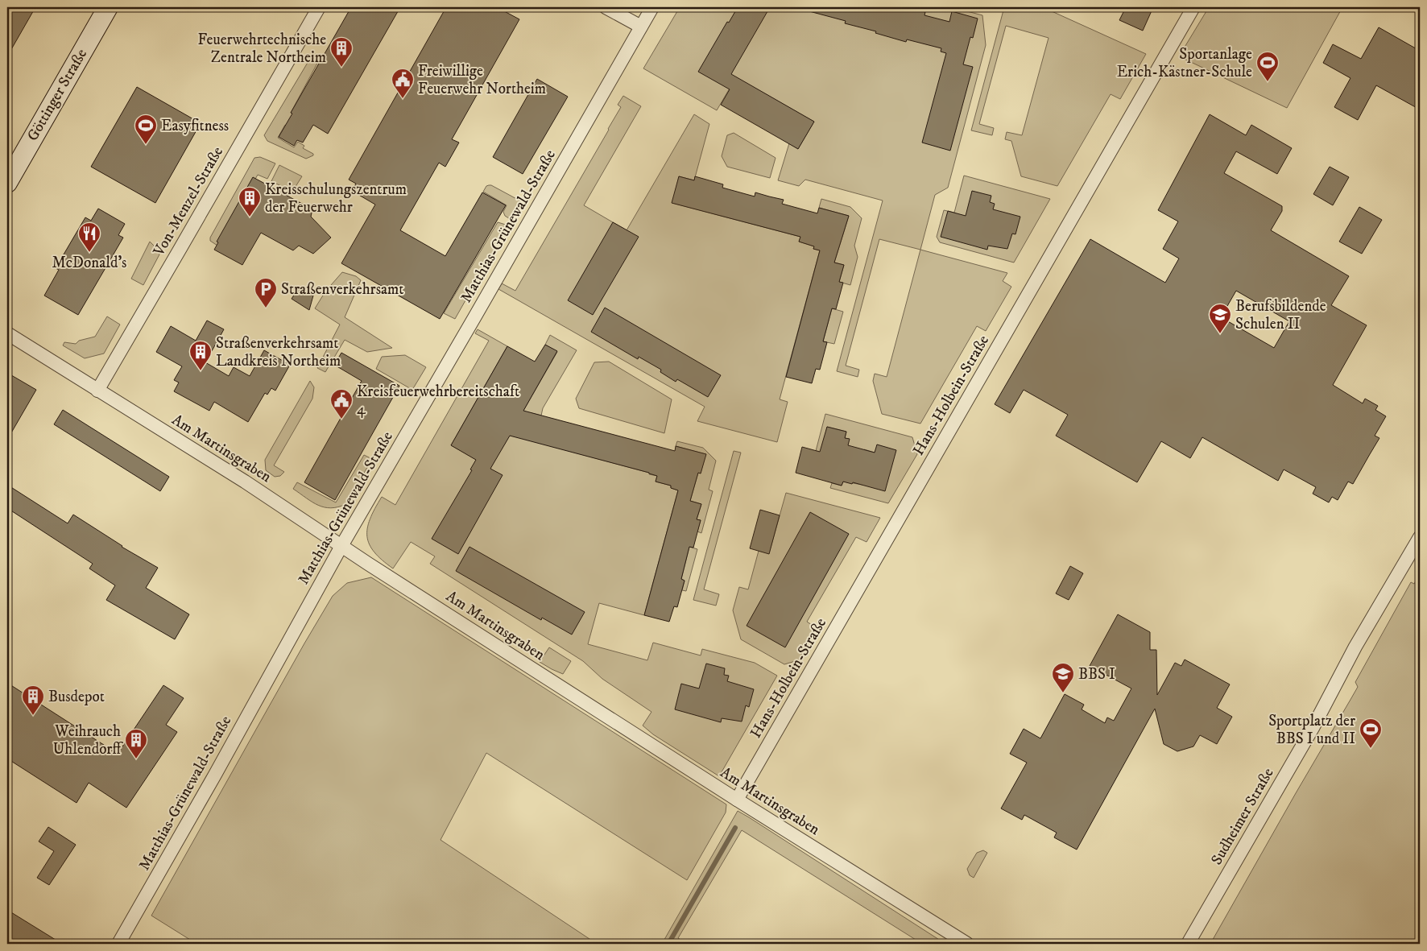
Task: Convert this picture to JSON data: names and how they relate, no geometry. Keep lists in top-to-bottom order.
{
  "streets": {
    "main road": ["Göttinger Straße"],
    "street": [
      "Von-Menzel-Straße",
      "Matthias-Grünewald-Straße",
      "Hans-Holbein-Straße",
      "Am Martinsgraben",
      "Sudheimer Straße"
    ]
  },
  "crossings": [
    ["Von-Menzel-Straße", "Am Martinsgraben"],
    ["Matthias-Grünewald-Straße", "Am Martinsgraben"],
    ["Hans-Holbein-Straße", "Am Martinsgraben"]
  ],
  "places": {
    "building": [
      "Feuerwehrtechnische Zentrale Northeim",
      "Kreisschulungszentrum der Feuerwehr",
      "Straßenverkehrsamt Landkreis Northeim",
      "Busdepot",
      "Weihrauch Uhlendorff"
    ],
    "sports": ["Sportanlage Erich-Kästner-Schule", "Easyfitness", "Sportplatz der BBS I und II"],
    "public building": ["Freiwillige Feuerwehr Northeim", "Kreisfeuerwehrbereitschaft 4"],
    "restaurant": ["McDonald's"],
    "parking": ["Straßenverkehrsamt"],
    "school or university": ["Berufsbildende Schulen II", "BBS I"]
  }
}
